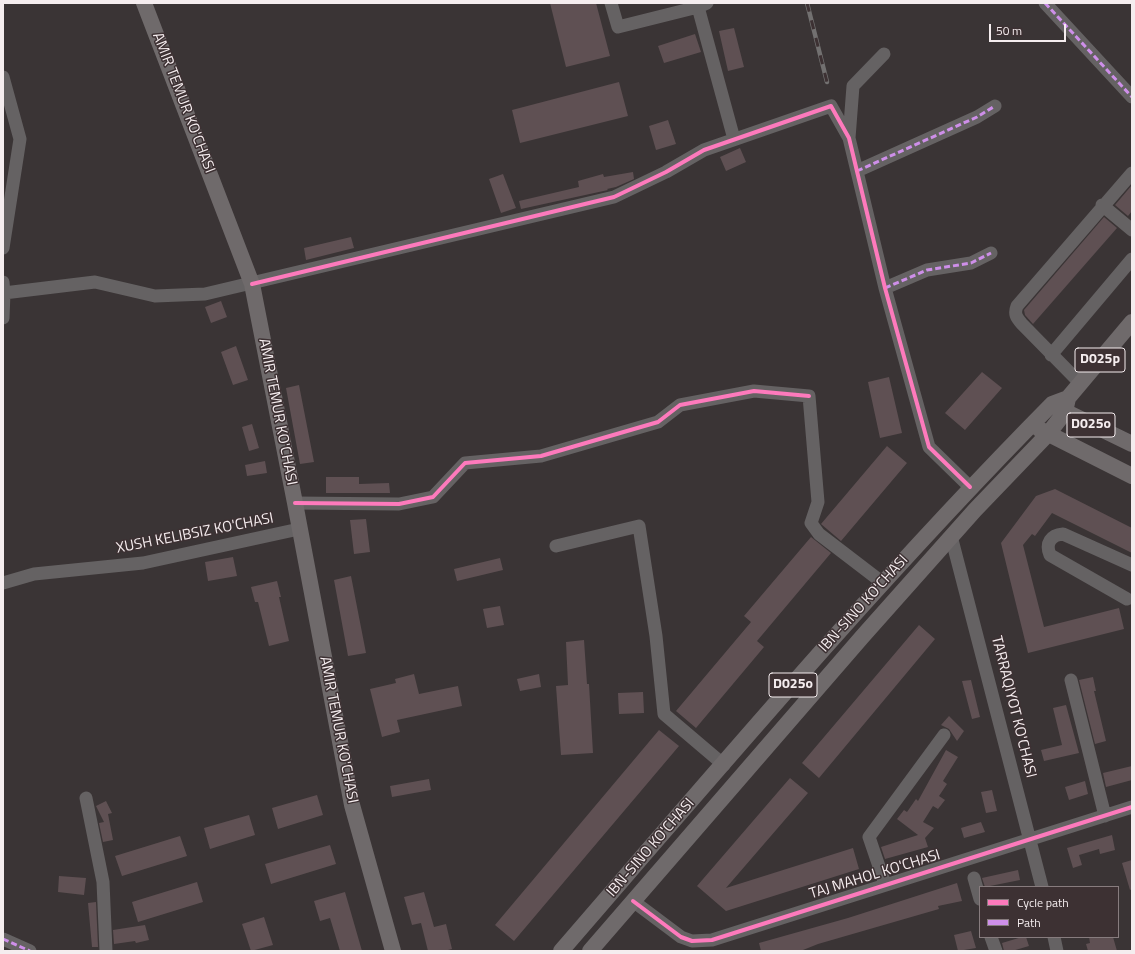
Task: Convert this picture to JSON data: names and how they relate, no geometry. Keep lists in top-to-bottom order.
{
  "streets": {
    "main road": [
      "AMIR TEMUR KO'CHASI",
      "D025p",
      "D025o",
      "IBN-SINO KO'CHASI"
    ],
    "street": ["XUSH KELIBSIZ KO'CHASI", "TARRAQIYOT KO'CHASI", "TAJ MAHOL KO'CHASI"]
  },
  "crossings": [
    ["AMIR TEMUR KO'CHASI", "XUSH KELIBSIZ KO'CHASI"],
    ["D025o", "IBN-SINO KO'CHASI"],
    ["IBN-SINO KO'CHASI", "TARRAQIYOT KO'CHASI"],
    ["IBN-SINO KO'CHASI", "TAJ MAHOL KO'CHASI"],
    ["TARRAQIYOT KO'CHASI", "TAJ MAHOL KO'CHASI"]
  ],
  "legend": ["Cycle path", "Path"],
  "scale_bar": "50 m"
}
